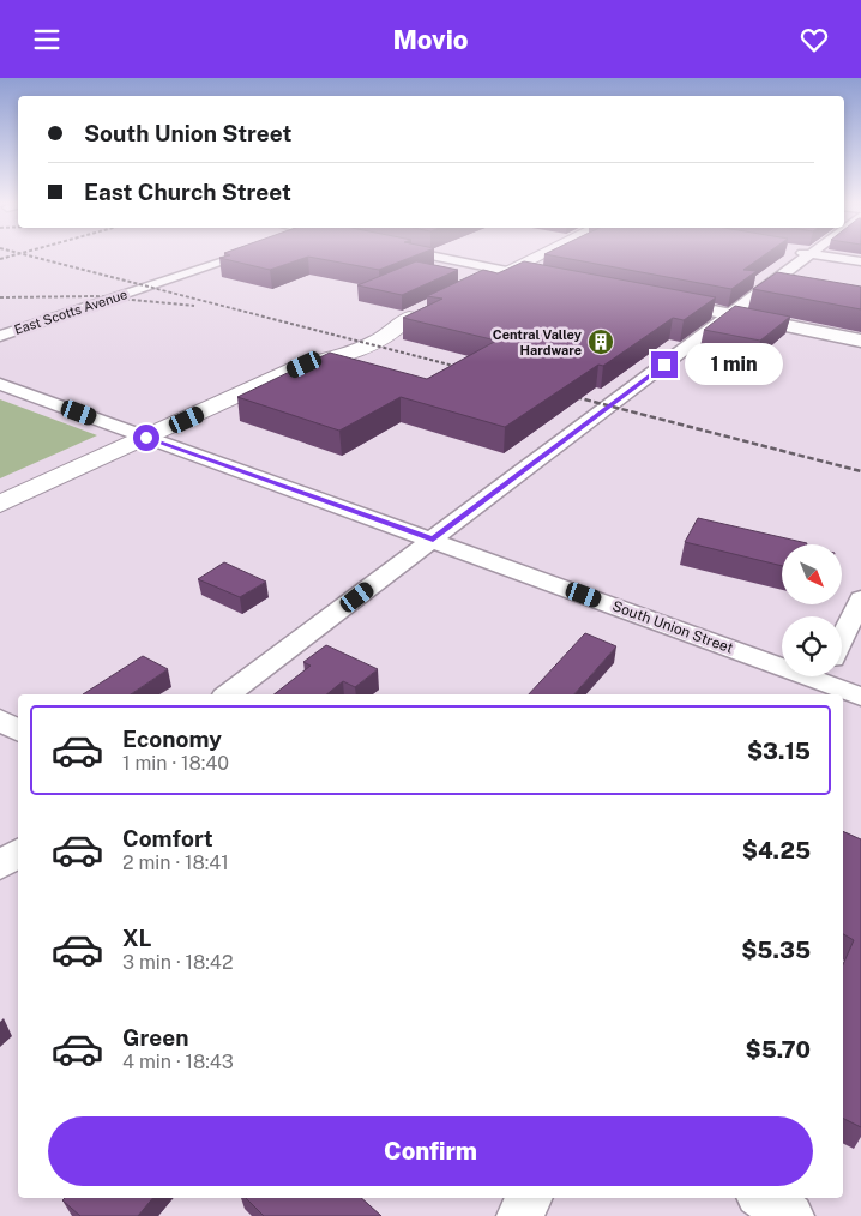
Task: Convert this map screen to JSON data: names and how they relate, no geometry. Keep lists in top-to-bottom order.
{
  "streets": {
    "street": ["East Scotts Avenue", "South Union Street"]
  },
  "places": {
    "building": ["Central Valley Hardware"]
  },
  "north": "bottom right",
  "page": {
    "header": "Movio",
    "banner": ["South Union Street", "East Church Street"],
    "bubble": "1 min",
    "list": [
      {
        "name": "Economy",
        "note": "1 min · 18:40",
        "value": "$3.15"
      },
      {
        "name": "Comfort",
        "note": "2 min · 18:41",
        "value": "$4.25"
      },
      {
        "name": "XL",
        "note": "3 min · 18:42",
        "value": "$5.35"
      },
      {
        "name": "Green",
        "note": "4 min · 18:43",
        "value": "$5.70"
      }
    ],
    "buttons": "Confirm"
  }
}
